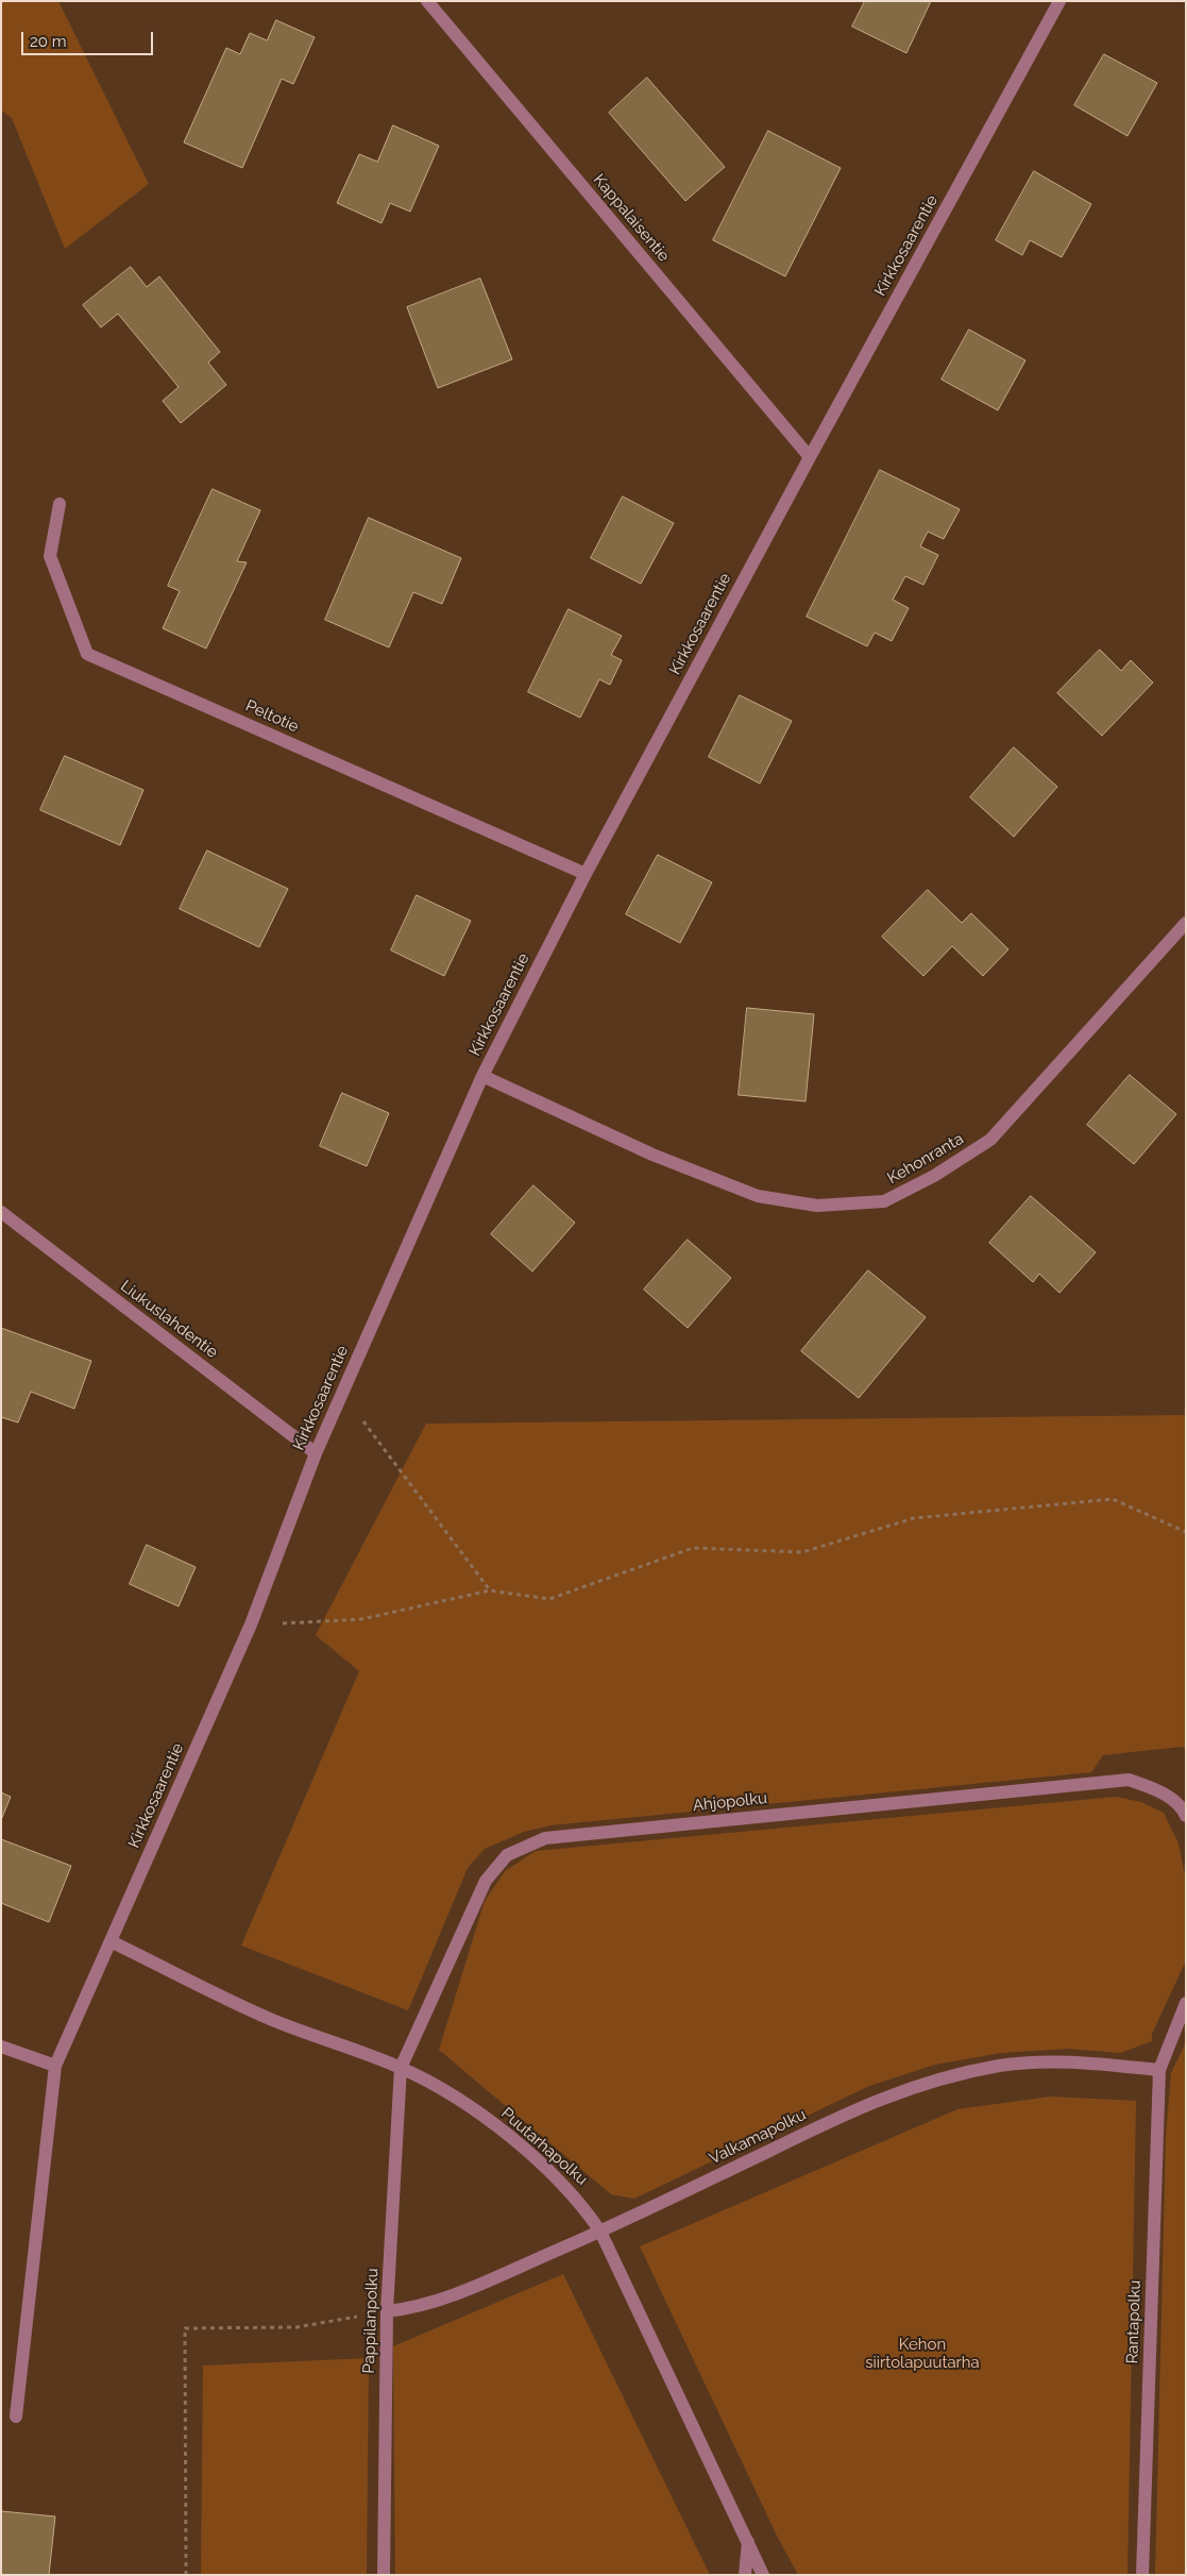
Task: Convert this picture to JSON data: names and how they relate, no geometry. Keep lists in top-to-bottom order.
{
  "streets": {
    "street": [
      "Kappalaisentie",
      "Kirkkosaarentie",
      "Peltotie",
      "Kehonranta",
      "Liukuslahdentie",
      "Ahjopolku",
      "Valkamapolku",
      "Puutarhapolku",
      "Pappilanpolku",
      "Rantapolku"
    ]
  },
  "crossings": [
    ["Kappalaisentie", "Kirkkosaarentie"],
    ["Kirkkosaarentie", "Peltotie"],
    ["Kirkkosaarentie", "Kehonranta"],
    ["Kirkkosaarentie", "Liukuslahdentie"],
    ["Kirkkosaarentie", "Puutarhapolku"],
    ["Ahjopolku", "Puutarhapolku"],
    ["Ahjopolku", "Pappilanpolku"],
    ["Valkamapolku", "Puutarhapolku"],
    ["Valkamapolku", "Pappilanpolku"],
    ["Valkamapolku", "Rantapolku"],
    ["Puutarhapolku", "Pappilanpolku"]
  ],
  "parks": ["Kehon siirtolapuutarha"],
  "scale_bar": "20 m"
}
